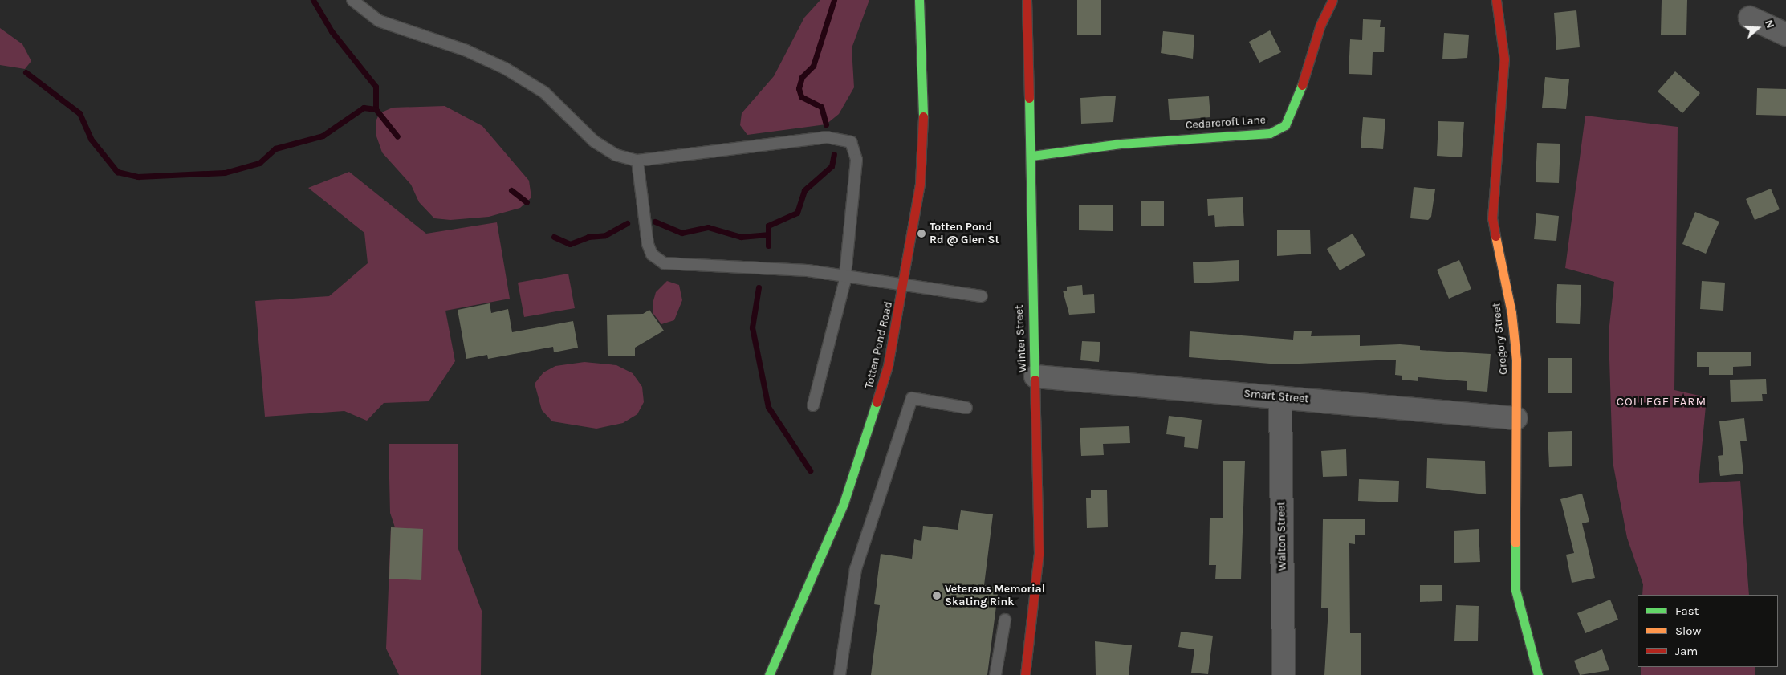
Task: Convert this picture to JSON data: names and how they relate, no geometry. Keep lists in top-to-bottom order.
{
  "streets": {
    "street": [
      "Cedarcroft Lane",
      "Winter Street",
      "Gregory Street",
      "Totten Pond Road",
      "Smart Street",
      "Walton Street"
    ]
  },
  "crossings": [
    ["Cedarcroft Lane", "Winter Street"],
    ["Winter Street", "Smart Street"],
    ["Gregory Street", "Smart Street"],
    ["Smart Street", "Walton Street"]
  ],
  "districts": ["COLLEGE FARM"],
  "places": ["Totten Pond Rd @ Glen St", "Veterans Memorial Skating Rink"],
  "legend": ["Fast", "Slow", "Jam"],
  "north": "right"
}
